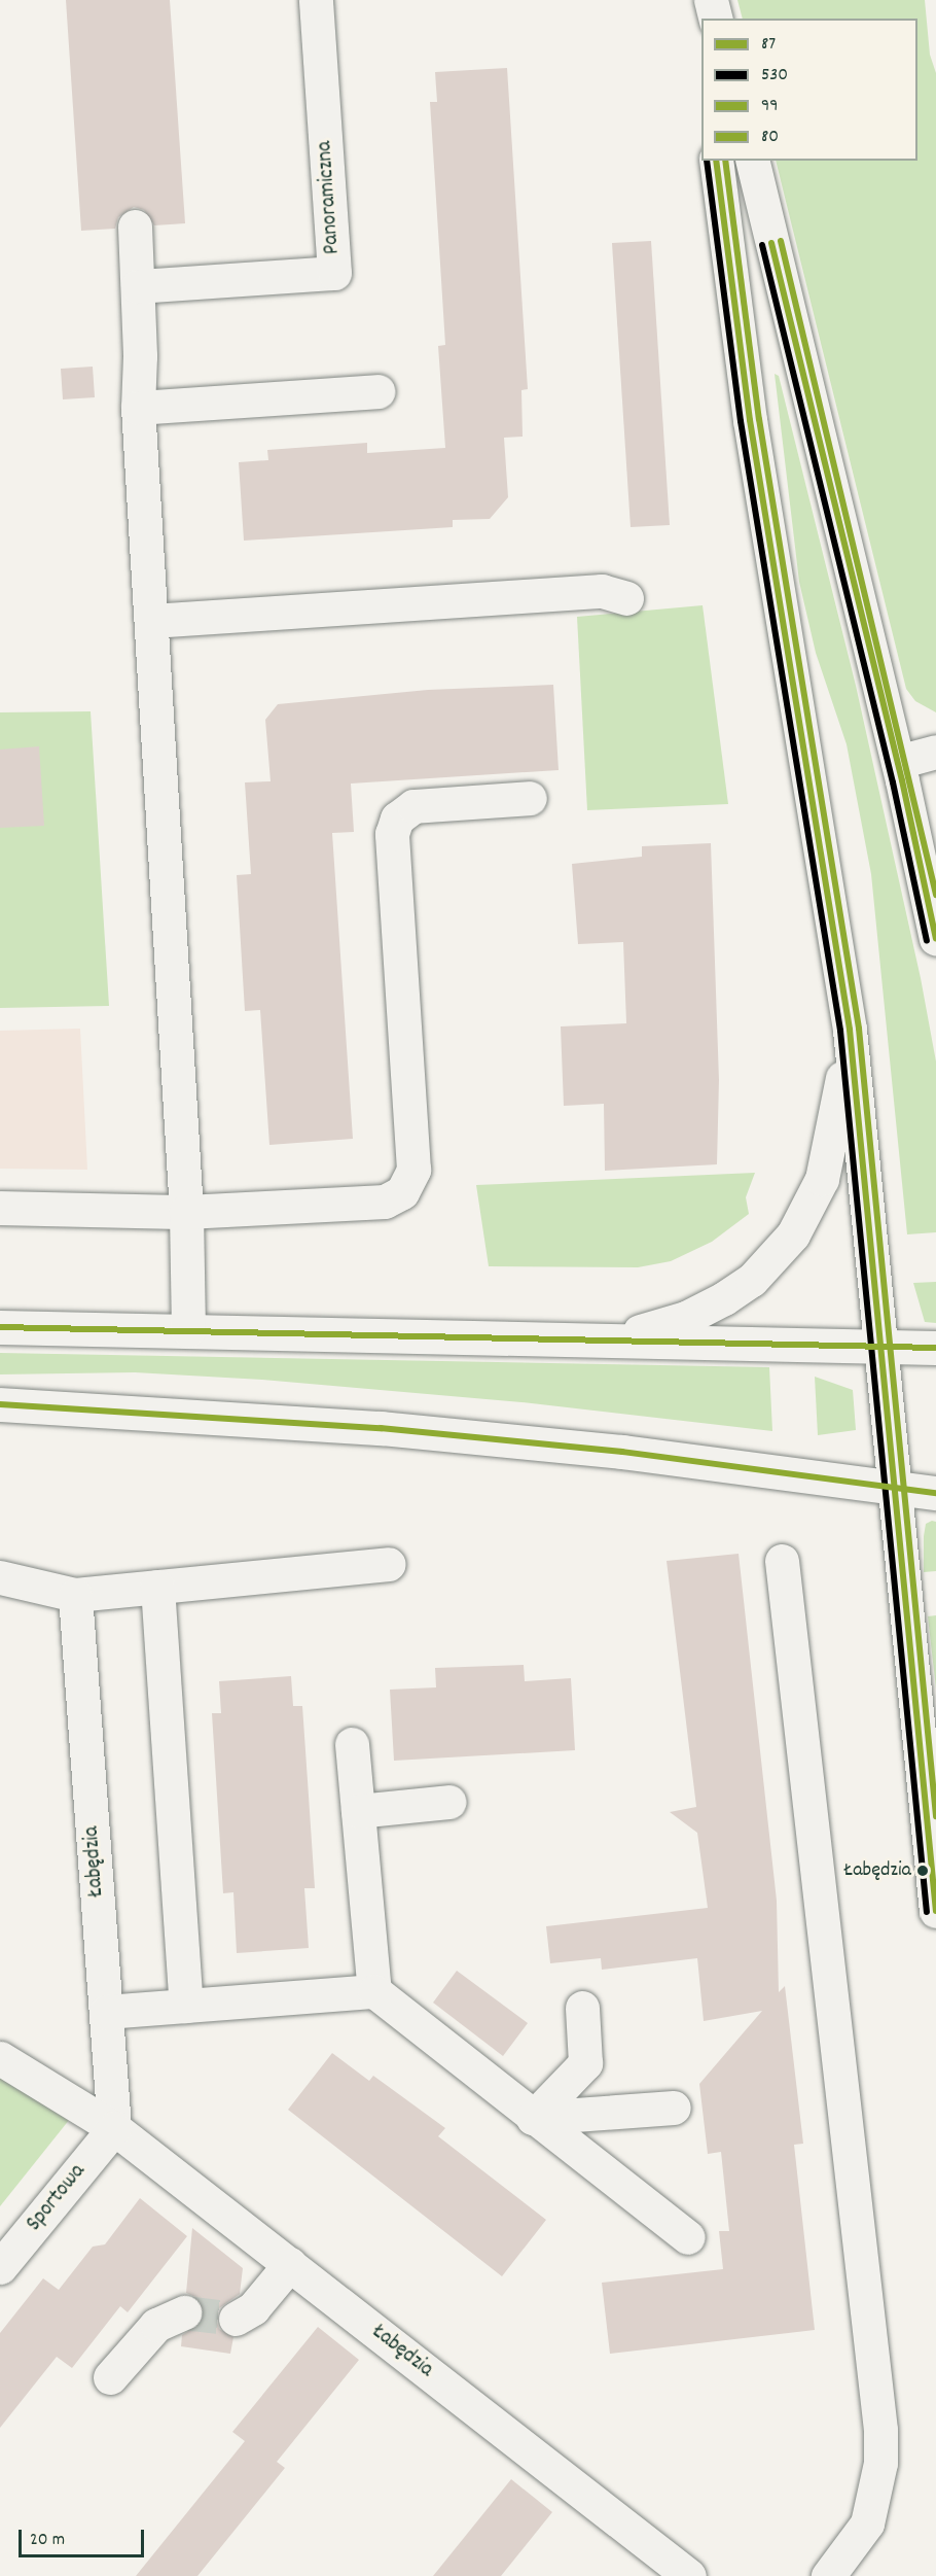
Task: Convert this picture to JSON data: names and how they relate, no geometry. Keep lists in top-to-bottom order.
{
  "streets": {
    "street": ["Panoramiczna", "Łabędzia", "Sportowa"]
  },
  "crossings": [
    ["Łabędzia", "Sportowa"]
  ],
  "places": ["Łabędzia"],
  "lines": [
    "transit line 87",
    "transit line 530",
    "transit line 99",
    "transit line 80"
  ],
  "legend": [
    "87",
    "530",
    "99",
    "80"
  ],
  "scale_bar": "20 m"
}
